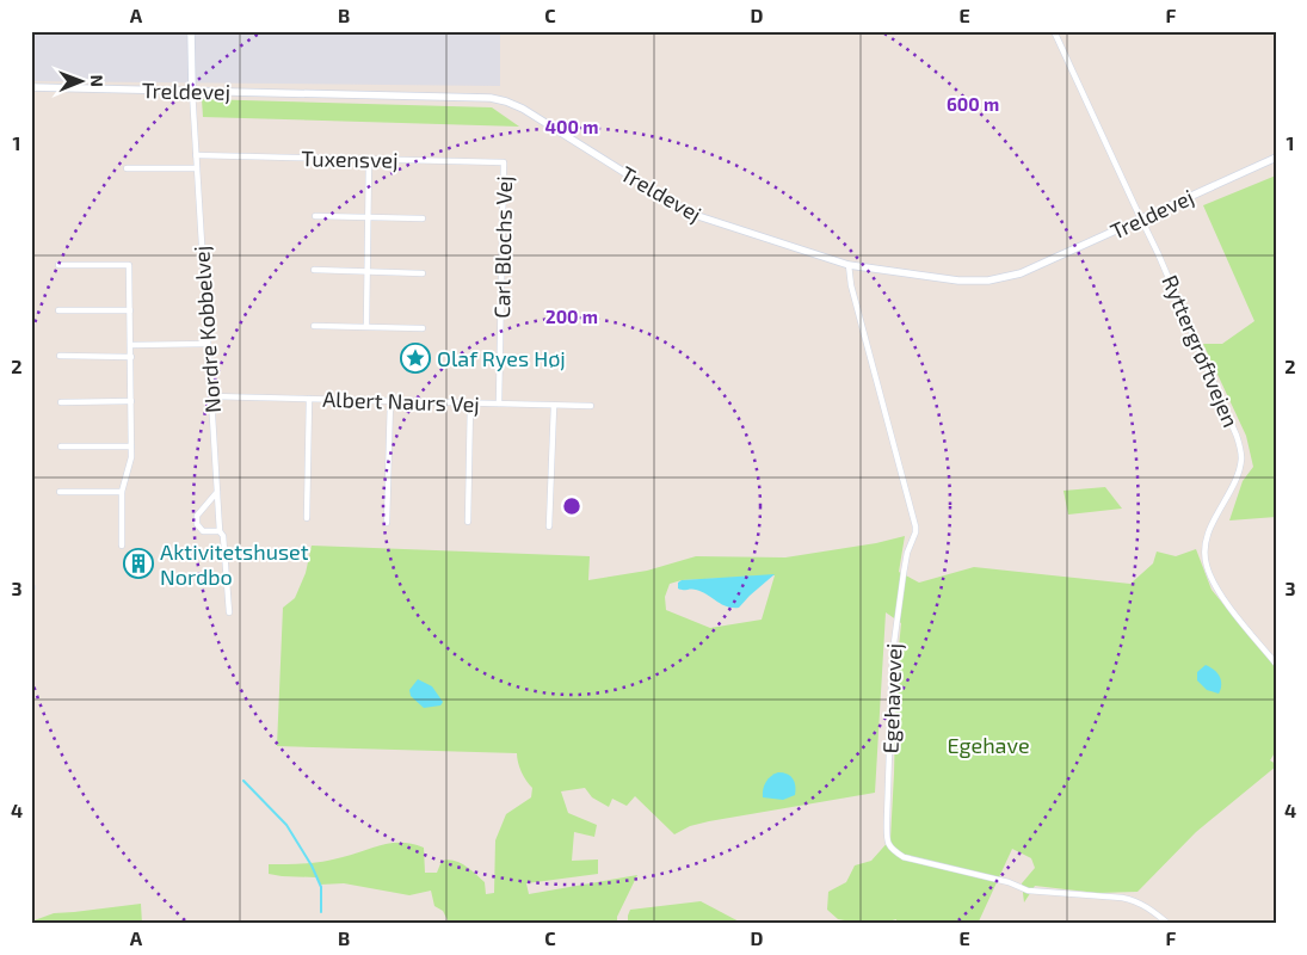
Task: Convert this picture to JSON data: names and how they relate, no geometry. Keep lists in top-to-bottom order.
{
  "streets": {
    "street": [
      "Treldevej",
      "Tuxensvej",
      "Carl Blochs Vej",
      "Nordre Kobbelvej",
      "Ryttergrøftvejen",
      "Albert Naurs Vej",
      "Egehavevej"
    ]
  },
  "crossings": [
    ["Treldevej", "Nordre Kobbelvej"],
    ["Treldevej", "Ryttergrøftvejen"],
    ["Treldevej", "Egehavevej"],
    ["Tuxensvej", "Carl Blochs Vej"],
    ["Tuxensvej", "Nordre Kobbelvej"],
    ["Carl Blochs Vej", "Albert Naurs Vej"],
    ["Nordre Kobbelvej", "Albert Naurs Vej"]
  ],
  "parks": ["Egehave"],
  "places": {
    "place": ["Olaf Ryes Høj"],
    "building": ["Aktivitetshuset Nordbo"]
  },
  "north": "right",
  "grid": {
    "columns": [
      "A",
      "B",
      "C",
      "D",
      "E",
      "F"
    ],
    "rows": [
      "1",
      "2",
      "3",
      "4"
    ]
  },
  "rings": ["600 m", "400 m", "200 m"]
}
